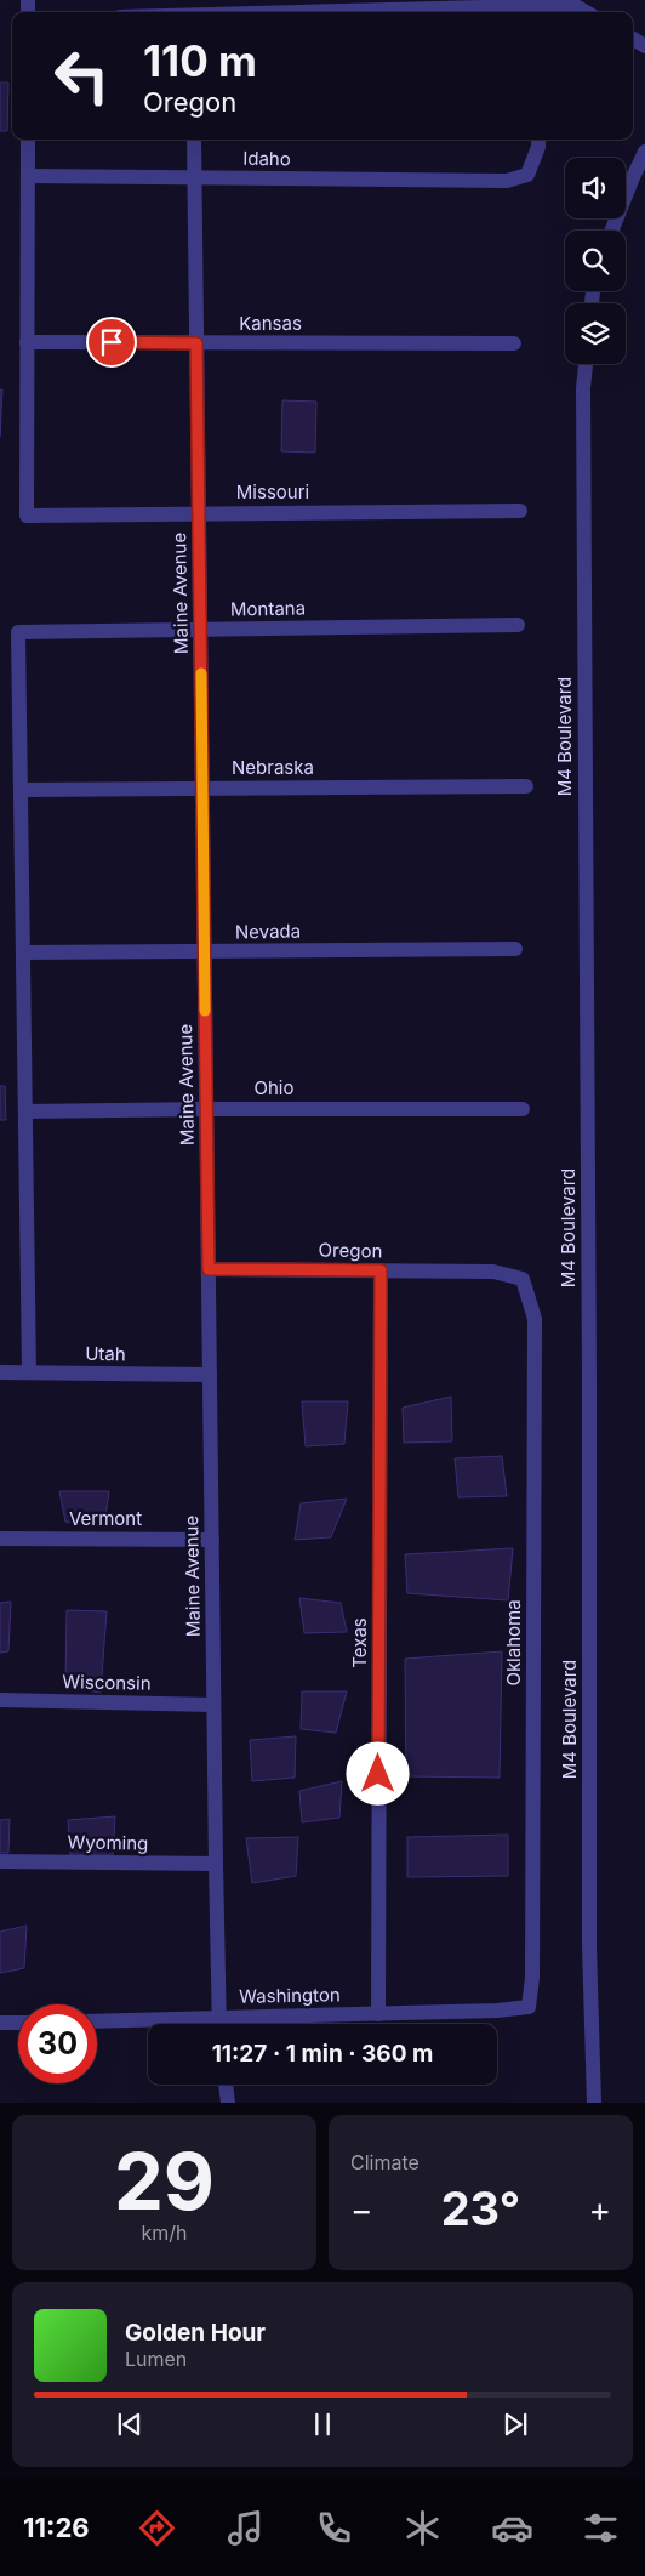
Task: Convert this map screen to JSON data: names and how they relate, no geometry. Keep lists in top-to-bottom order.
{
  "streets": {
    "street": [
      "Idaho",
      "Kansas",
      "Missouri",
      "Maine Avenue",
      "Montana",
      "M4 Boulevard",
      "Nebraska",
      "Nevada",
      "Ohio",
      "Oregon",
      "Utah",
      "Vermont",
      "Texas",
      "Oklahoma",
      "Wisconsin",
      "Wyoming",
      "Washington"
    ]
  },
  "crossings": [
    ["Idaho", "Maine Avenue"],
    ["Kansas", "Missouri"],
    ["Kansas", "Maine Avenue"],
    ["Missouri", "Maine Avenue"],
    ["Maine Avenue", "Montana"],
    ["Maine Avenue", "Nebraska"],
    ["Maine Avenue", "Nevada"],
    ["Maine Avenue", "Ohio"],
    ["Maine Avenue", "Oregon"],
    ["Maine Avenue", "Utah"],
    ["Maine Avenue", "Vermont"],
    ["Maine Avenue", "Wisconsin"],
    ["Maine Avenue", "Wyoming"],
    ["Maine Avenue", "Washington"],
    ["Montana", "Nebraska"],
    ["Oregon", "Texas"],
    ["Oregon", "Oklahoma"],
    ["Texas", "Washington"],
    ["Oklahoma", "Washington"]
  ],
  "page": {
    "turn": ["110 m", "Oregon"],
    "limit": "30",
    "trip": "11:27 · 1 min · 360 m",
    "tile": [
      ["29", "km/h"],
      "Climate"
    ],
    "heat": ["−", "23°", "+"],
    "song": ["Golden Hour", "Lumen"],
    "tabs": "11:26"
  }
}
